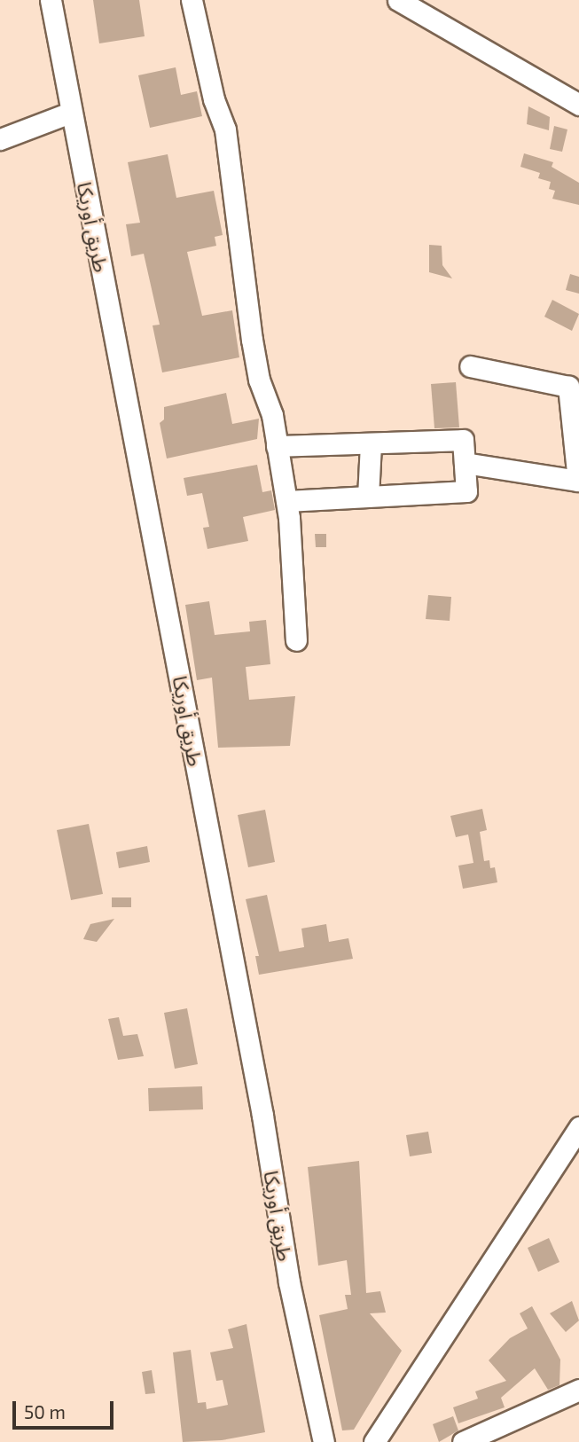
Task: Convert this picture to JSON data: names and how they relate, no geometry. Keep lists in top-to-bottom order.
{
  "streets": {
    "street": ["طريق أوريكا"]
  },
  "scale_bar": "50 m"
}
